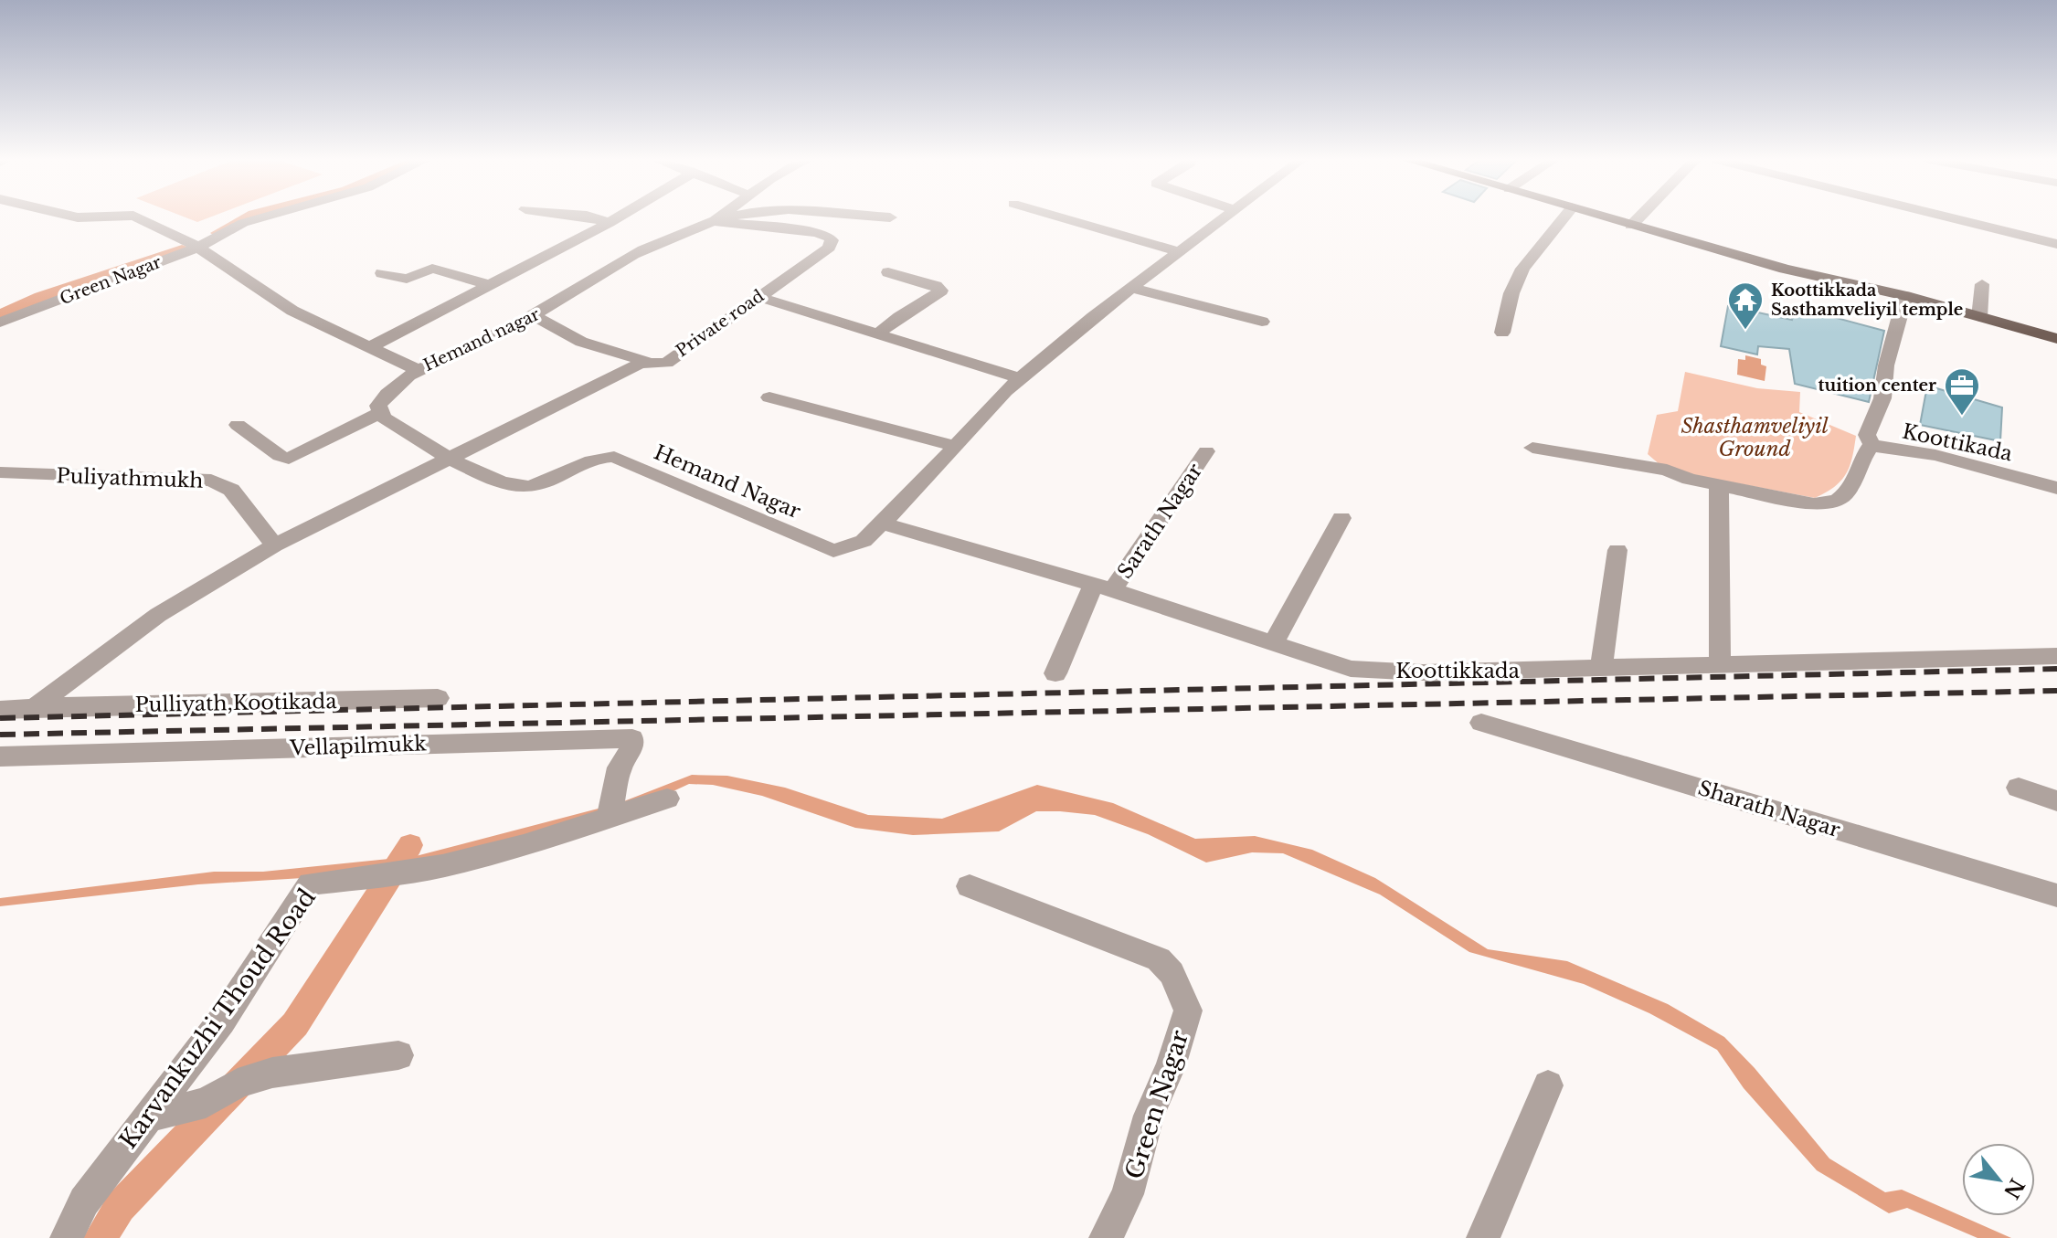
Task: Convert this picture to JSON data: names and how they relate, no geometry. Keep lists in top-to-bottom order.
{
  "streets": {
    "street": [
      "Green Nagar",
      "Private road",
      "Hemand nagar",
      "Koottikada",
      "Puliyathmukh",
      "Hemand Nagar",
      "Sarath Nagar",
      "Koottikkada",
      "Pulliyath,Kootikada",
      "Vellapilmukk",
      "Sharath Nagar",
      "Karvankuzhi Thoud Road"
    ]
  },
  "crossings": [
    ["Private road", "Hemand nagar"],
    ["Private road", "Puliyathmukh"],
    ["Private road", "Hemand Nagar"],
    ["Private road", "Pulliyath,Kootikada"],
    ["Hemand Nagar", "Koottikkada"],
    ["Sarath Nagar", "Koottikkada"],
    ["Vellapilmukk", "Karvankuzhi Thoud Road"]
  ],
  "parks": ["Shasthamveliyil Ground"],
  "places": {
    "temple": ["Koottikkada Sasthamveliyil temple"],
    "office": ["tuition center"]
  },
  "north": "bottom right"
}
